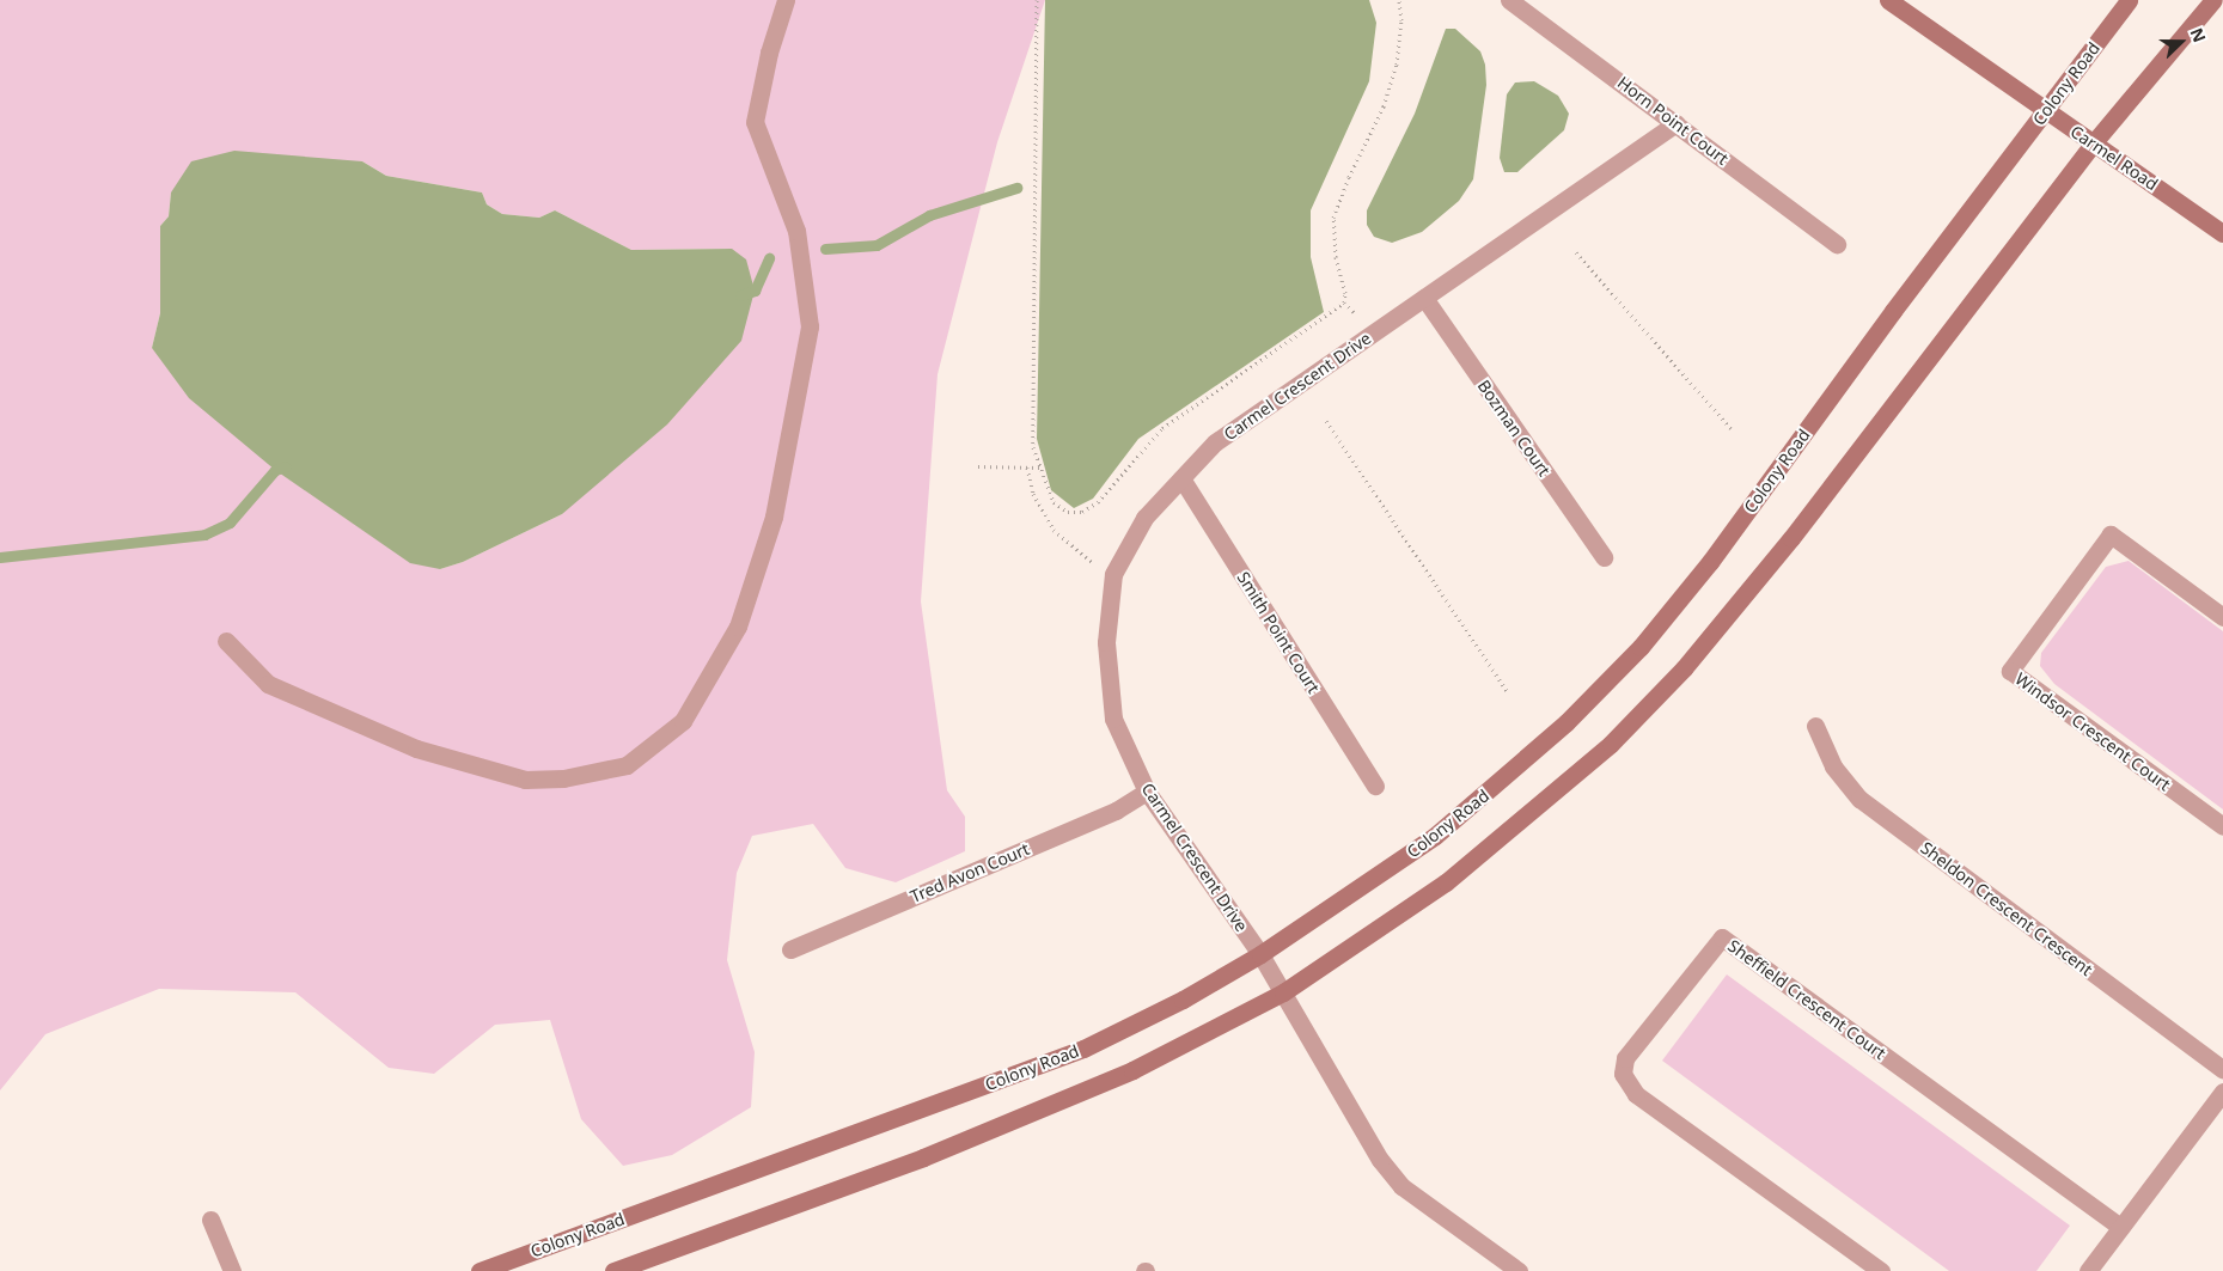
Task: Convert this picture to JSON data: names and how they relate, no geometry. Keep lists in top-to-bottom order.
{
  "streets": {
    "main road": ["Colony Road", "Carmel Road"],
    "street": [
      "Horn Point Court",
      "Carmel Crescent Drive",
      "Bozman Court",
      "Smith Point Court",
      "Windsor Crescent Court",
      "Tred Avon Court",
      "Sheldon Crescent Crescent",
      "Sheffield Crescent Court"
    ]
  },
  "crossings": [
    ["Colony Road", "Carmel Road"],
    ["Colony Road", "Carmel Crescent Drive"],
    ["Horn Point Court", "Carmel Crescent Drive"],
    ["Carmel Crescent Drive", "Bozman Court"],
    ["Carmel Crescent Drive", "Smith Point Court"],
    ["Carmel Crescent Drive", "Tred Avon Court"]
  ],
  "north": "right"
}
